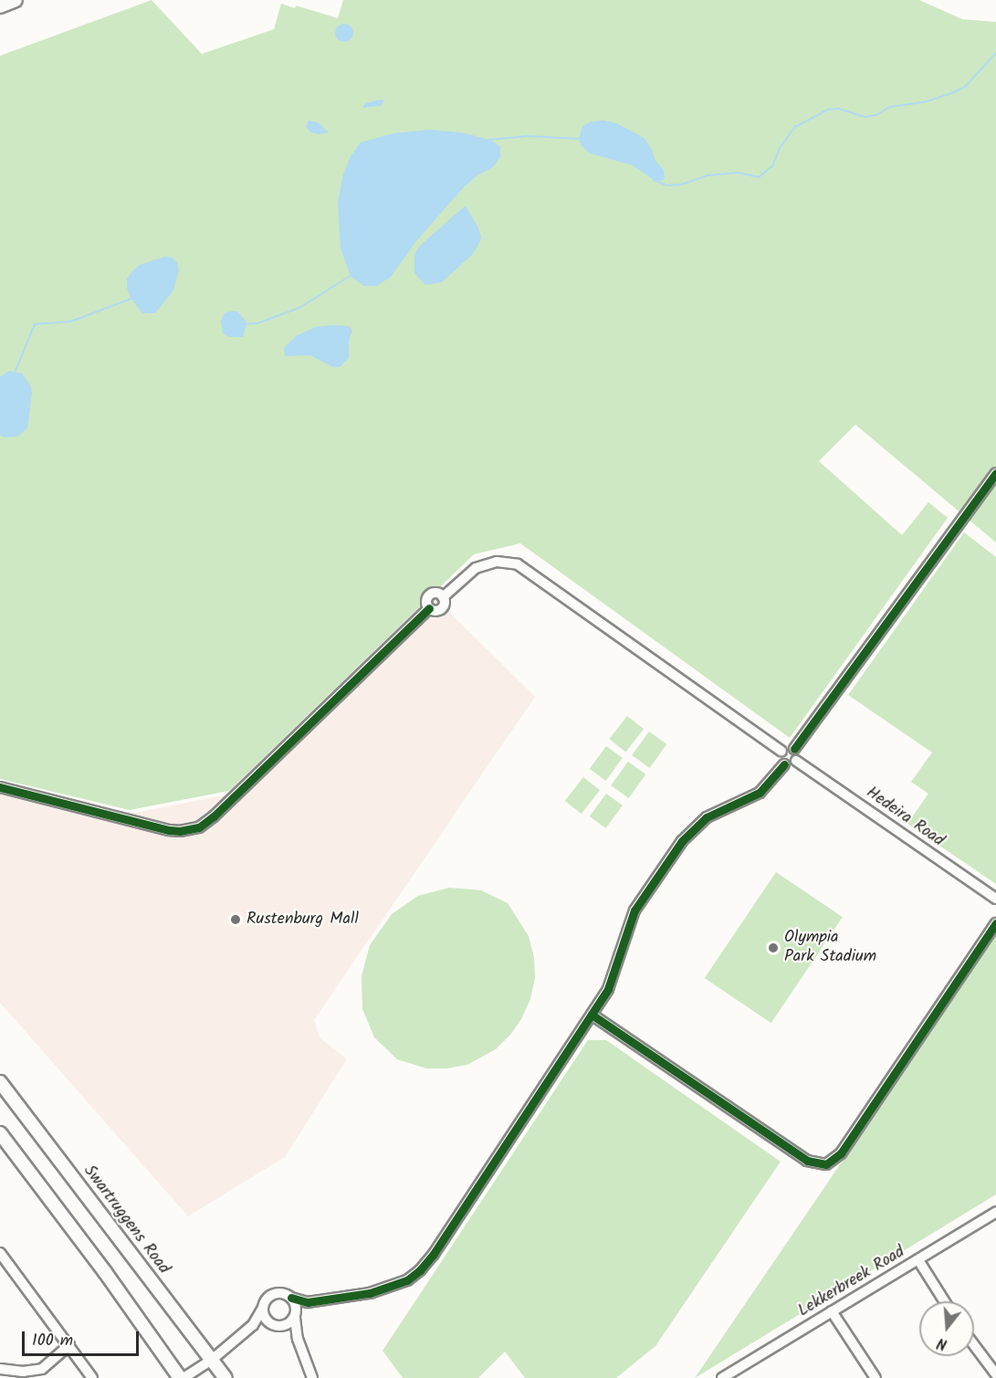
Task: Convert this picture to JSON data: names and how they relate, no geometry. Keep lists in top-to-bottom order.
{
  "streets": {
    "main road": ["Swartruggens Road"],
    "street": ["Hedeira Road", "Lekkerbreek Road"]
  },
  "places": ["Rustenburg Mall", "Olympia Park Stadium"],
  "scale_bar": "100 m",
  "north": "bottom"
}
